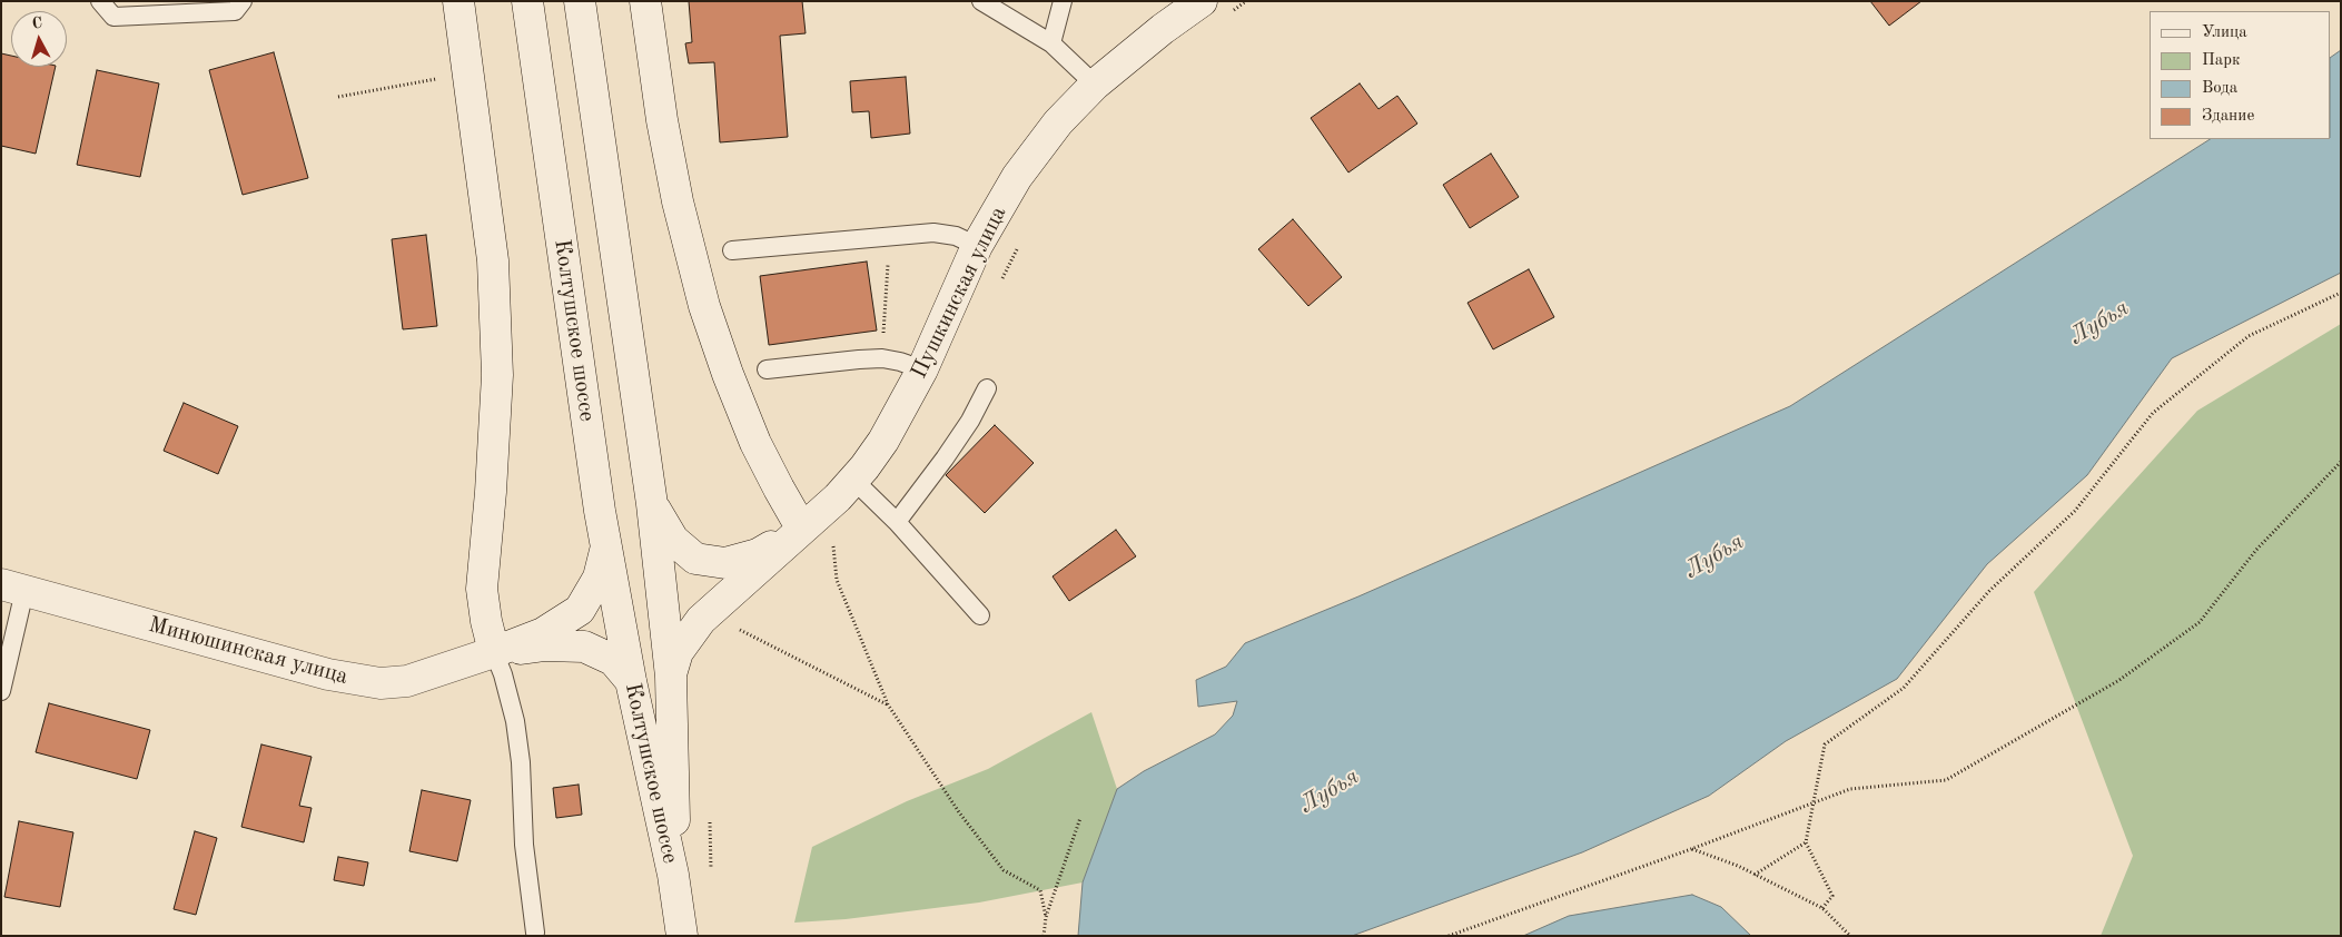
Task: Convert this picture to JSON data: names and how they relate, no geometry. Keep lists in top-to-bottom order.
{
  "streets": {
    "street": ["Пушкинская улица", "Колтушское шоссе", "Минюшинская улица"]
  },
  "crossings": [
    ["Пушкинская улица", "Колтушское шоссе"],
    ["Колтушское шоссе", "Минюшинская улица"]
  ],
  "water": ["Лубья"],
  "legend": [
    "Улица",
    "Парк",
    "Вода",
    "Здание"
  ],
  "north": "top"
}
